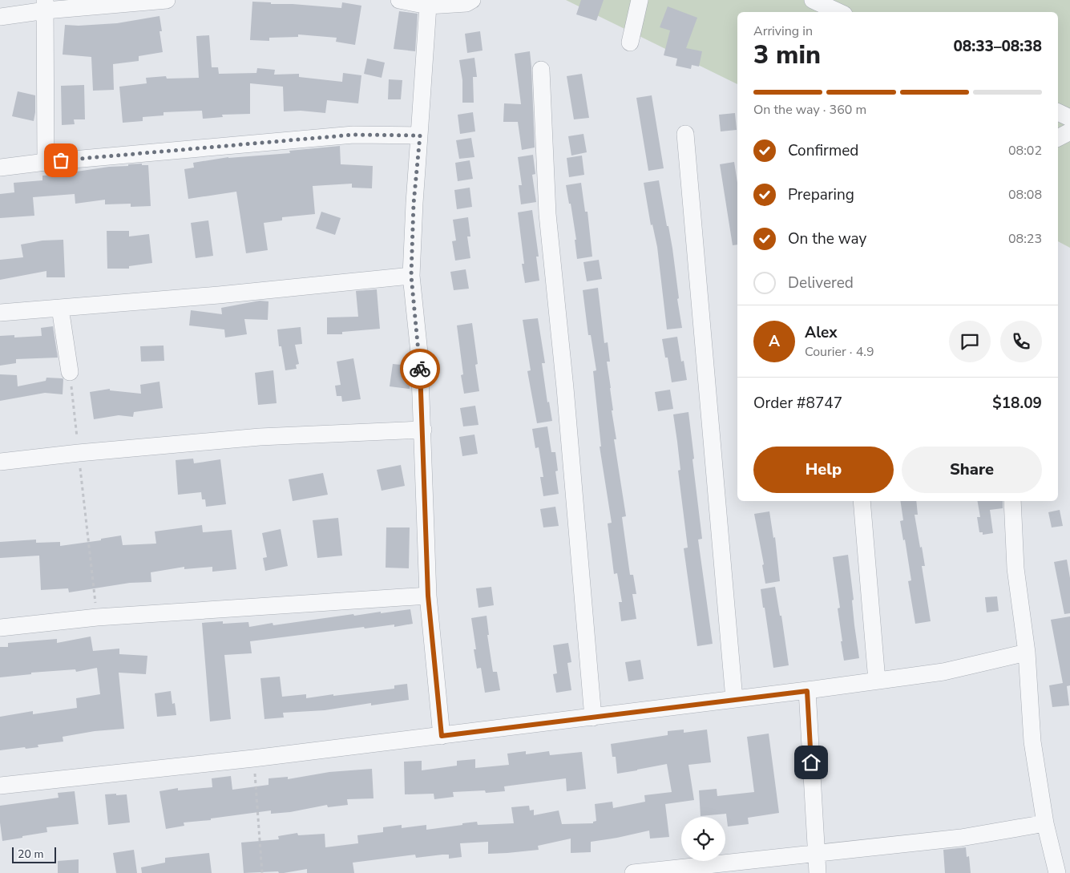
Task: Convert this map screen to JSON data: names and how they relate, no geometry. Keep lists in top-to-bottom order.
{
  "scale_bar": "20 m",
  "page": {
    "heading": ["3 min", "Arriving in", "08:33–08:38"],
    "panel": [
      "Alex",
      "Courier · 4.9",
      "Order #8747",
      "$18.09"
    ],
    "bar": "On the way · 360 m",
    "list": [
      ["Confirmed", "08:02"],
      ["Preparing", "08:08"],
      ["On the way", "08:23"],
      "Delivered"
    ],
    "round": "A",
    "buttons": ["Help", "Share"],
    "scale": "20 m"
  }
}
